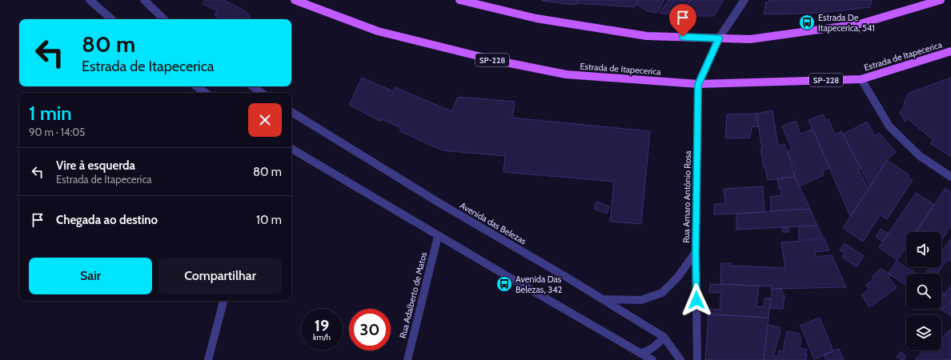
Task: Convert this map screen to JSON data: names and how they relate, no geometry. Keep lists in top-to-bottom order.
{
  "streets": {
    "main road": ["Estrada de Itapecerica", "SP-228"],
    "street": ["Rua Amaro Antônio Rosa", "Avenida das Belezas", "Rua Adalberto de Matos"]
  },
  "crossings": [
    ["Estrada de Itapecerica", "Rua Amaro Antônio Rosa"]
  ],
  "places": {
    "bus stop": ["Estrada De Itapecerica, 541", "Avenida Das Belezas, 342"]
  },
  "page": {
    "turn": ["80 m", "Estrada de Itapecerica"],
    "heading": ["1 min", "90 m · 14:05"],
    "list": [
      {
        "name": "Vire à esquerda",
        "note": "Estrada de Itapecerica",
        "value": "80 m"
      },
      {
        "name": "Chegada ao destino",
        "value": "10 m"
      }
    ],
    "buttons": ["Sair", "Compartilhar"],
    "speed": "19 km/h",
    "limit": "30"
  }
}
